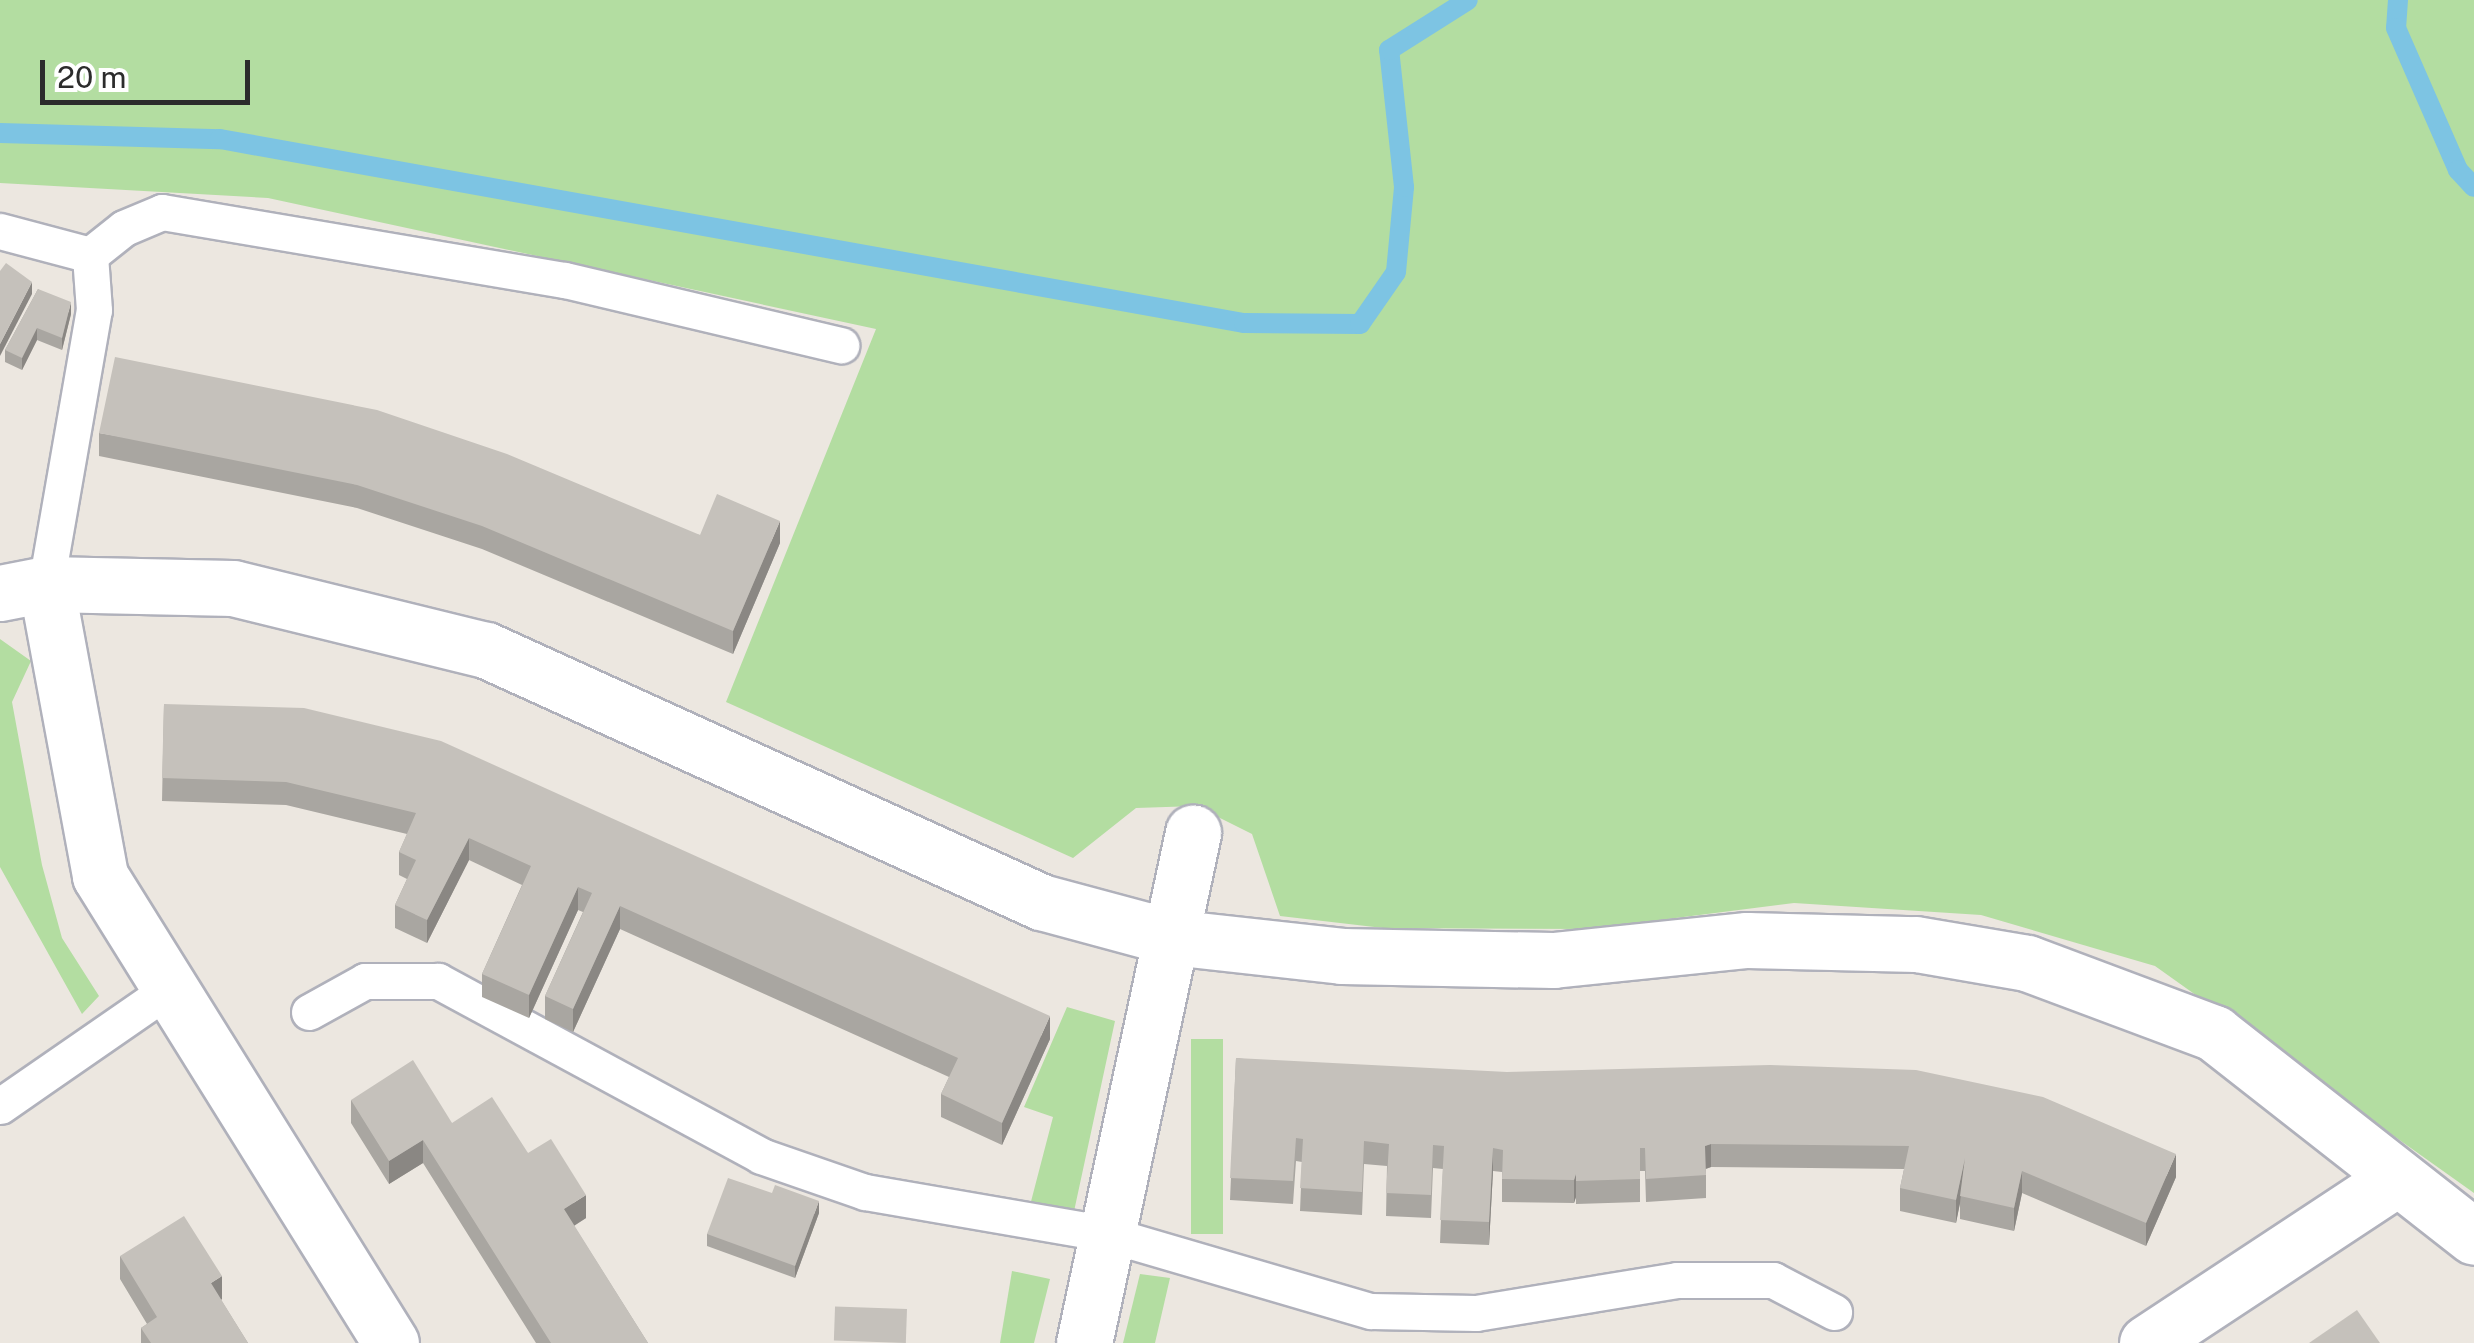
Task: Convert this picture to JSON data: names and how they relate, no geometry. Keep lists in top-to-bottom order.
{
  "scale_bar": "20 m"
}
